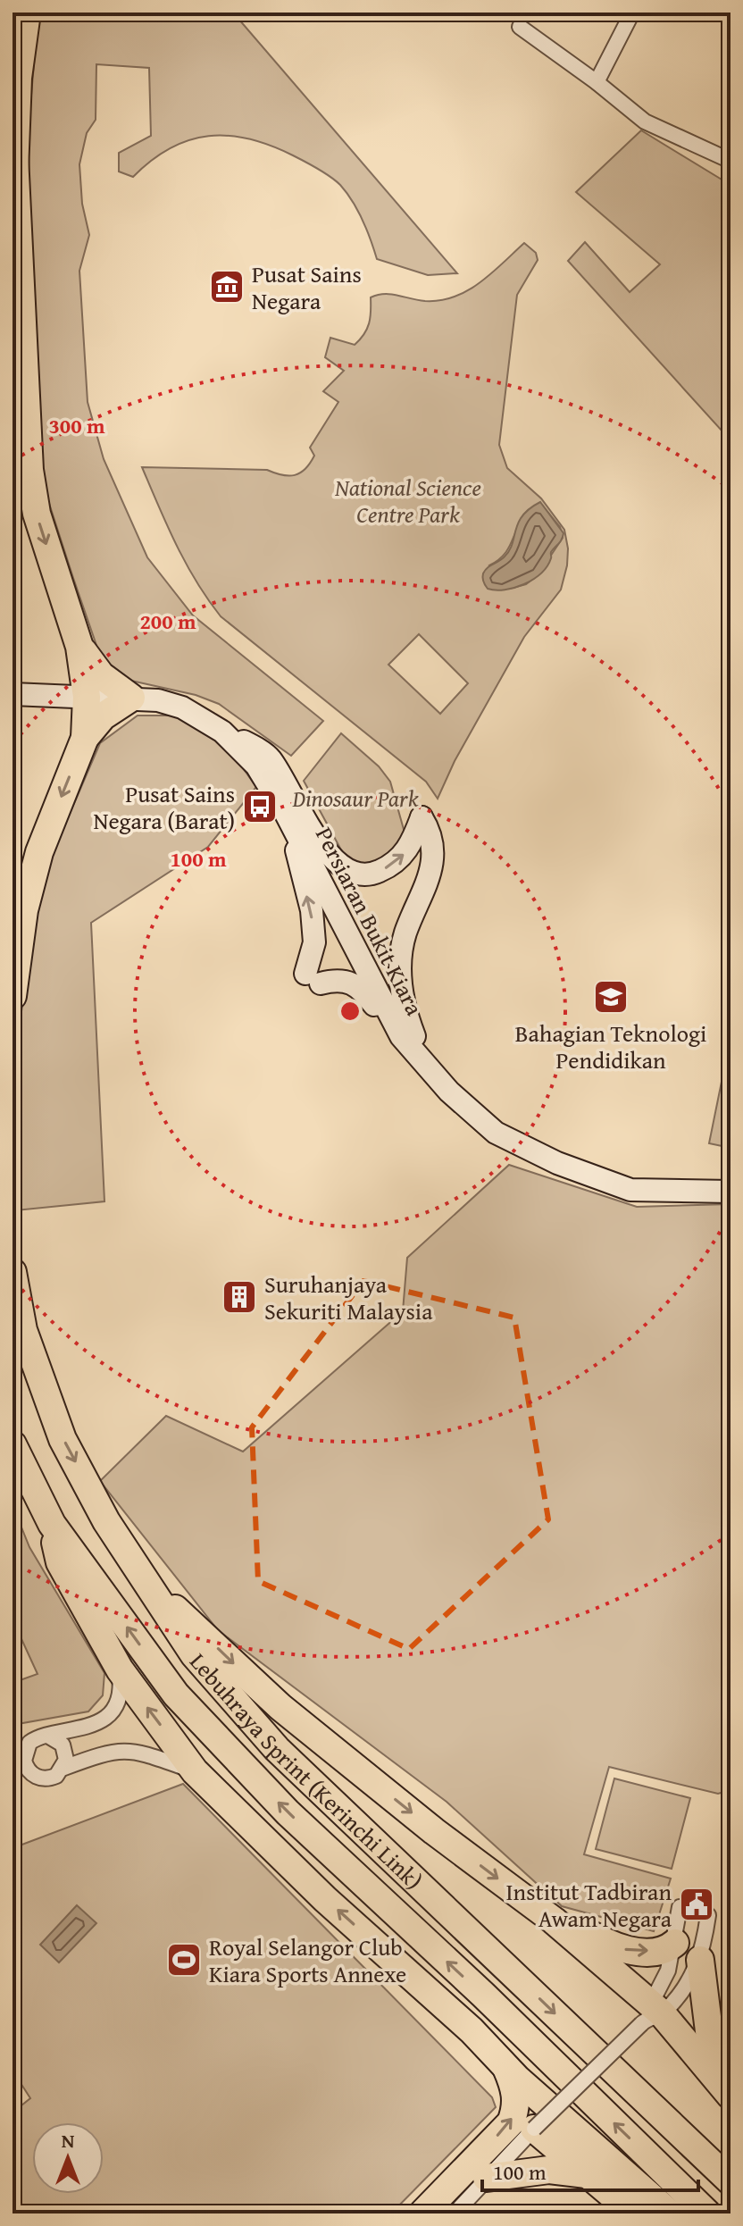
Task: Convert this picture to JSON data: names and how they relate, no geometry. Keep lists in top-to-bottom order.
{
  "streets": {
    "highway": ["Lebuhraya Sprint (Kerinchi Link)"],
    "street": ["Persiaran Bukit Kiara"]
  },
  "parks": ["National Science Centre Park", "Dinosaur Park"],
  "places": {
    "museum": ["Pusat Sains Negara"],
    "bus stop": ["Pusat Sains Negara (Barat)"],
    "school or university": ["Bahagian Teknologi Pendidikan"],
    "building": ["Suruhanjaya Sekuriti Malaysia"],
    "public building": ["Institut Tadbiran Awam Negara"],
    "sports": ["Royal Selangor Club Kiara Sports Annexe"]
  },
  "scale_bar": "100 m",
  "north": "top",
  "rings": ["300 m", "200 m", "100 m"]
}
